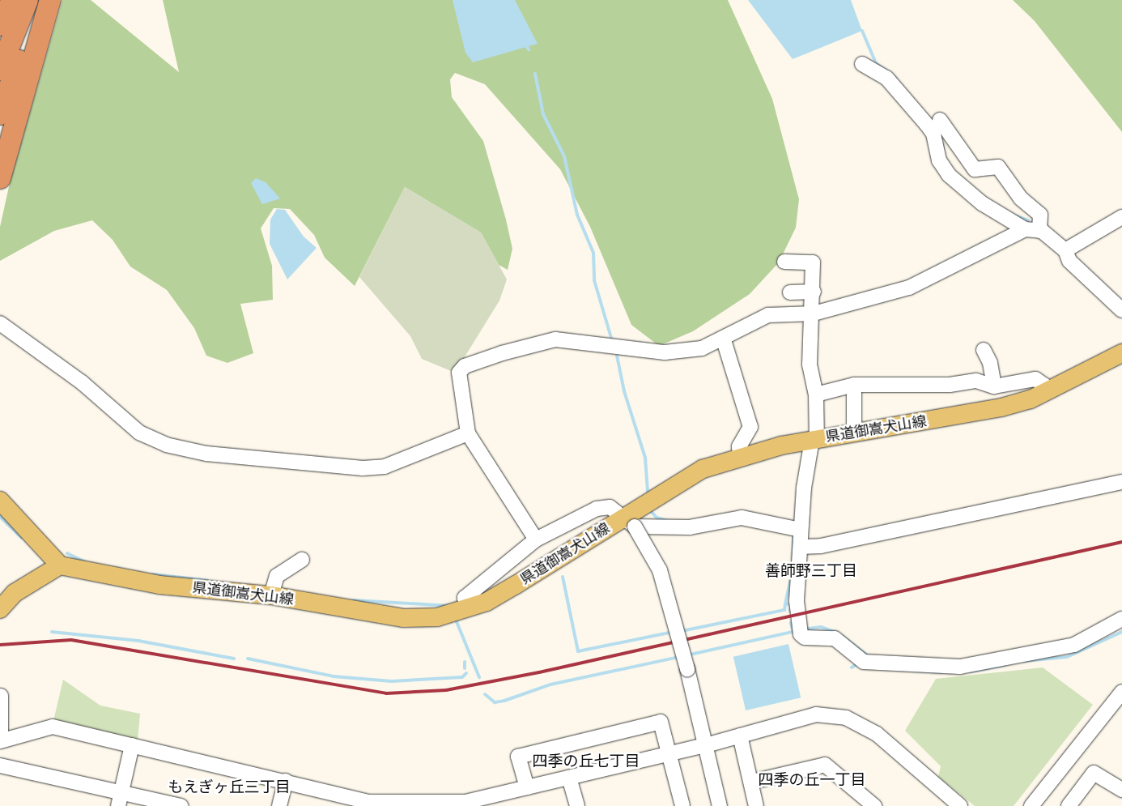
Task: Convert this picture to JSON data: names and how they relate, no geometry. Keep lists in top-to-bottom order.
{
  "streets": {
    "main road": ["県道御嵩犬山線"]
  },
  "districts": [
    "善師野三丁目",
    "四季の丘七丁目",
    "四季の丘一丁目",
    "もえぎヶ丘三丁目"
  ]
}
